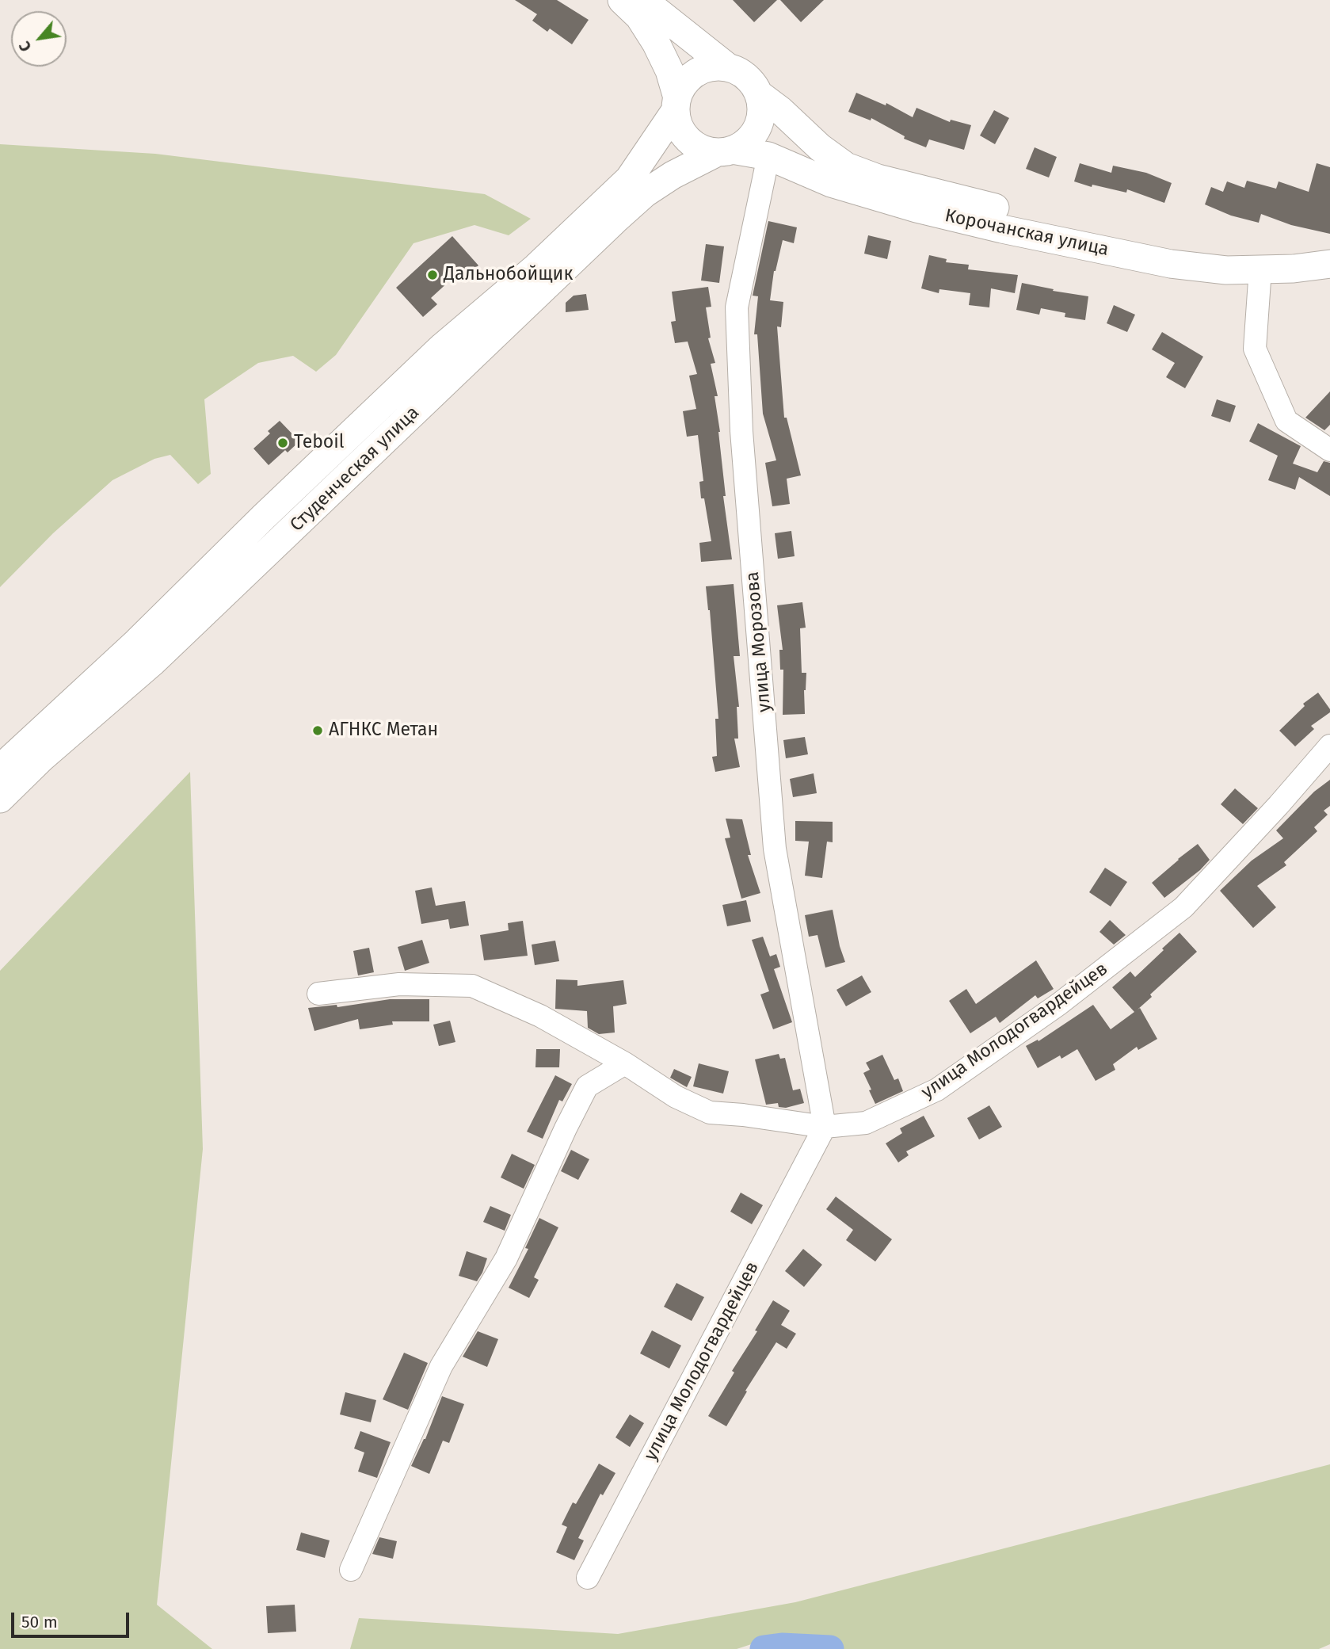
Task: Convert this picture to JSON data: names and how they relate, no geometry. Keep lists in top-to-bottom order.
{
  "streets": {
    "main road": ["Корочанская улица", "Студенческая улица"],
    "street": ["улица Морозова", "улица Молодогвардейцев"]
  },
  "crossings": [
    ["Корочанская улица", "Студенческая улица"],
    ["Корочанская улица", "улица Морозова"],
    ["улица Морозова", "улица Молодогвардейцев"]
  ],
  "places": ["Дальнобойщик", "Teboil", "АГНКС Метан"],
  "scale_bar": "50 m",
  "north": "bottom left"
}
